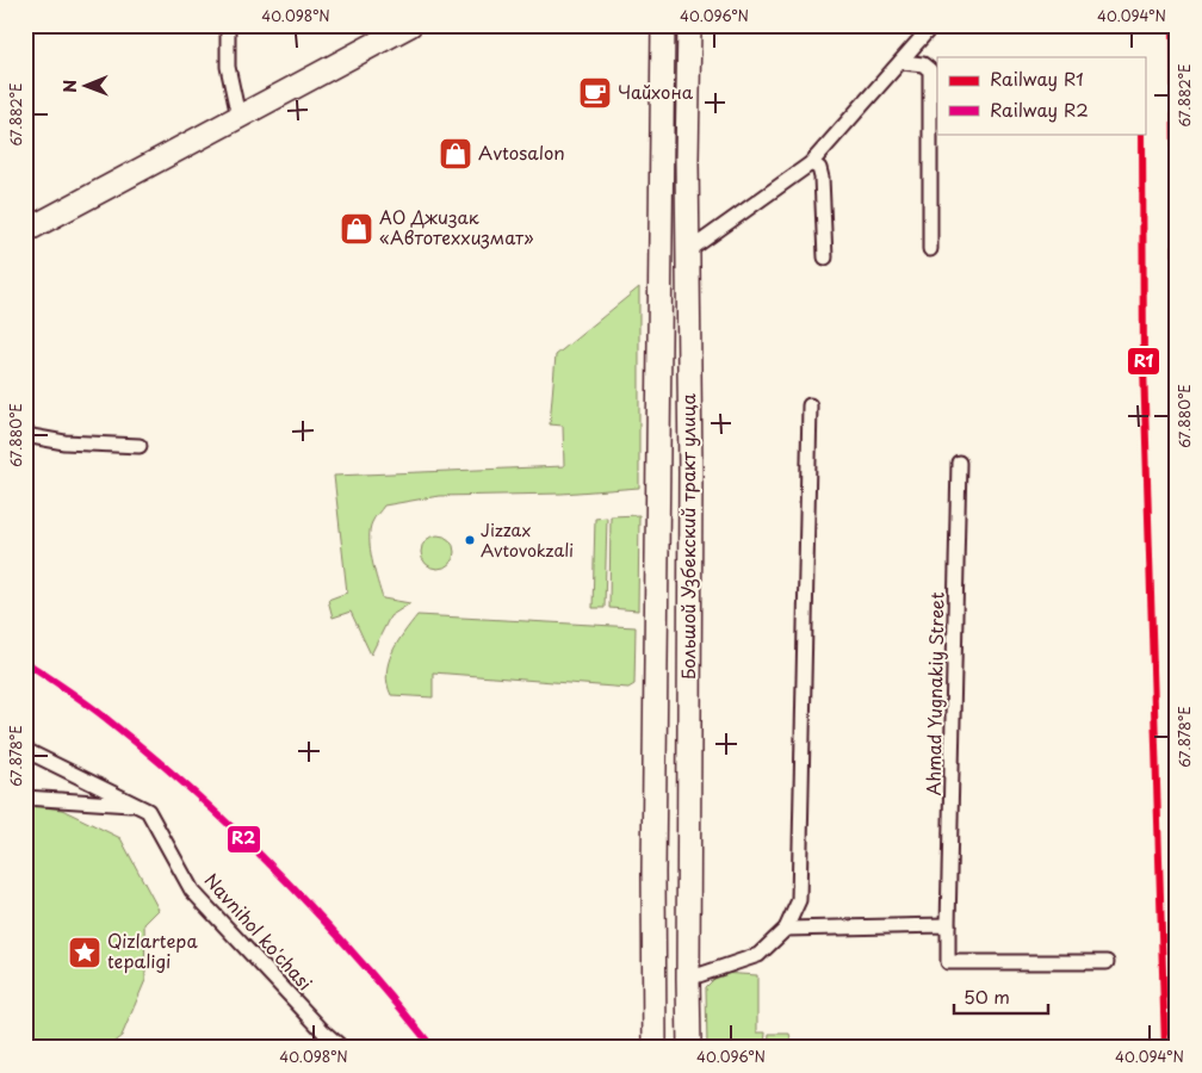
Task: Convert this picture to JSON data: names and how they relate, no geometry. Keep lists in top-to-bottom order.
{
  "streets": {
    "main road": ["Большой Узбекский тракт улица"],
    "street": ["Ahmad Yugnakiy Street", "Navnihol ko'chasi"]
  },
  "places": {
    "cafe": ["Чайхона"],
    "shop": ["Avtosalon", "АО Джизак «Автотеххизмат»"],
    "other": ["Jizzax Avtovokzali"],
    "place": ["Qizlartepa tepaligi"]
  },
  "lines": ["rail line R1", "rail line R2"],
  "legend": ["Railway R1", "Railway R2"],
  "scale_bar": "50 m",
  "north": "left",
  "coordinates": [
    "40.098°N",
    "40.096°N",
    "40.094°N",
    "67.882°E",
    "67.880°E",
    "67.878°E"
  ]
}
